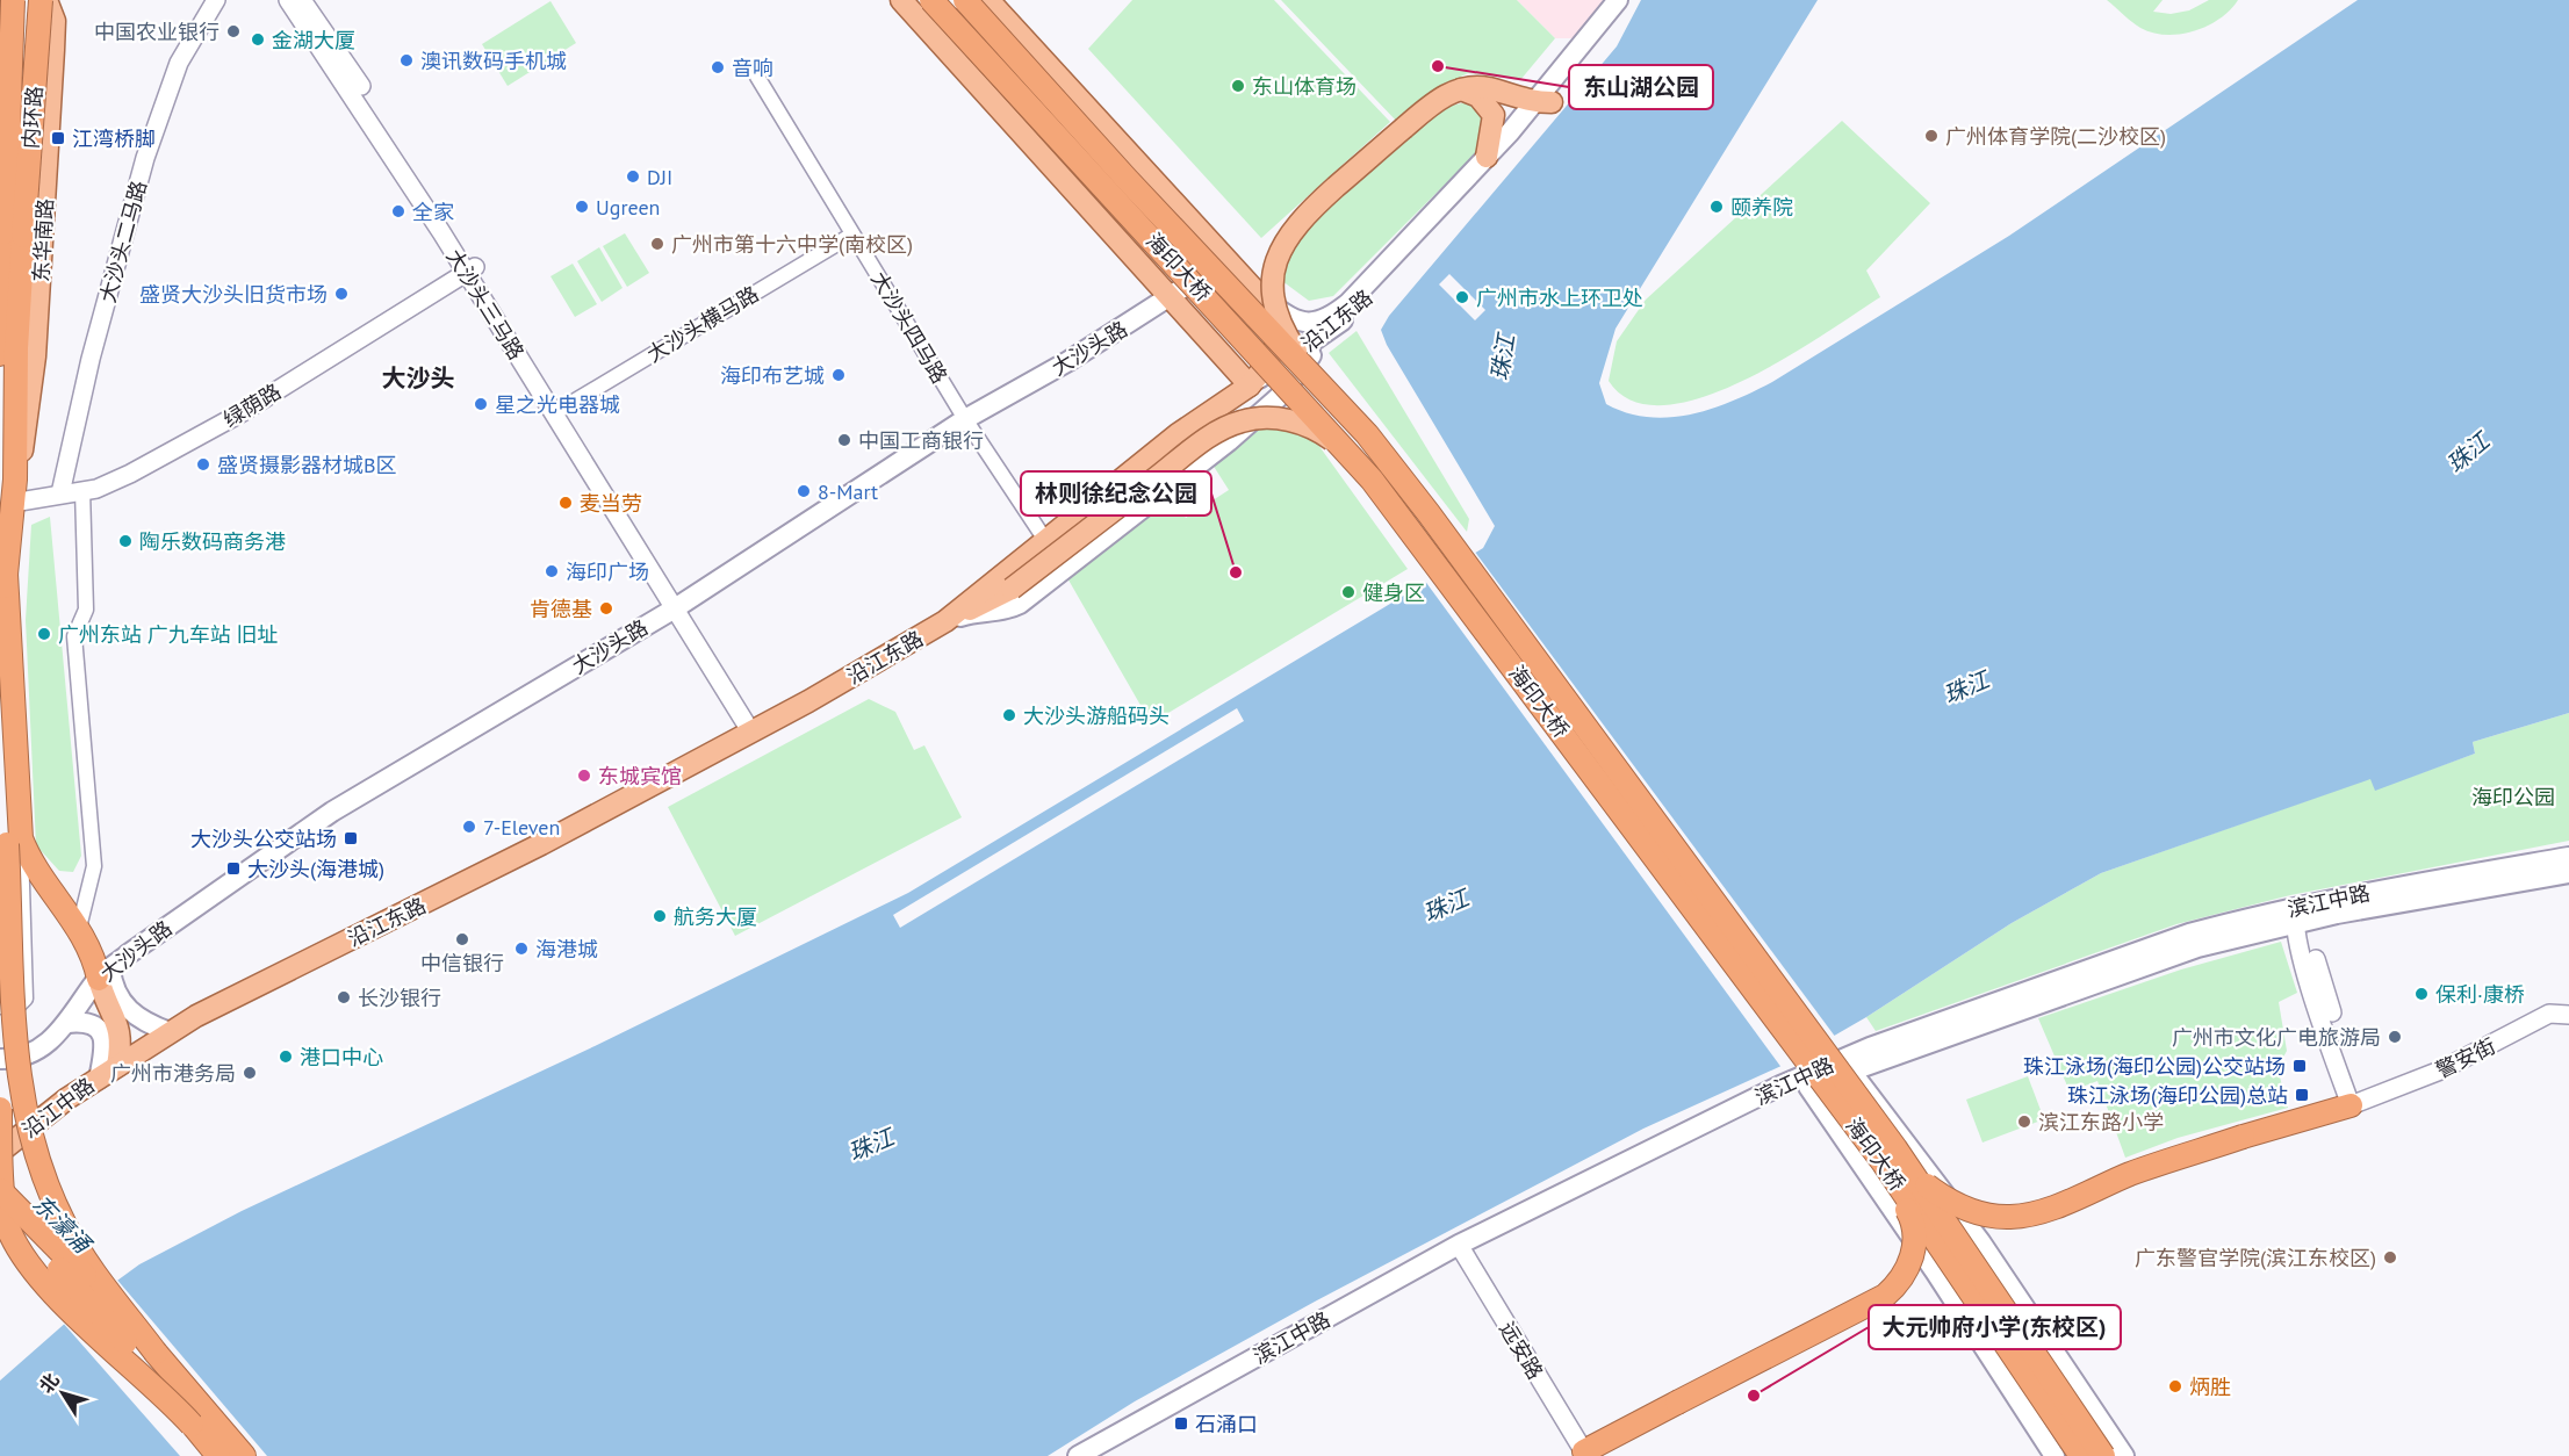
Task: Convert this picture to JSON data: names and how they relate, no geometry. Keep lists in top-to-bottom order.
{
  "streets": {
    "highway": ["内环路", "海印大桥"],
    "main road": [
      "东华南路",
      "沿江东路",
      "大沙头路",
      "滨江中路",
      "沿江中路"
    ],
    "street": [
      "大沙头二马路",
      "大沙头三马路",
      "大沙头横马路",
      "大沙头四马路",
      "绿荫路",
      "警安街",
      "远安路"
    ]
  },
  "crossings": [
    ["大沙头二马路", "绿荫路"],
    ["大沙头三马路", "沿江东路"],
    ["大沙头三马路", "大沙头横马路"],
    ["大沙头三马路", "大沙头路"],
    ["大沙头三马路", "绿荫路"],
    ["沿江东路", "大沙头四马路"],
    ["沿江东路", "大沙头路"],
    ["沿江东路", "沿江中路"],
    ["大沙头横马路", "大沙头四马路"],
    ["大沙头四马路", "大沙头路"],
    ["滨江中路", "远安路"]
  ],
  "districts": ["大沙头"],
  "water": ["珠江", "东濠涌"],
  "parks": ["海印公园"],
  "places": {
    "other": [
      "中国农业银行",
      "金湖大厦",
      "澳讯数码手机城",
      "东山湖公园",
      "音响",
      "东山体育场",
      "广州体育学院(二沙校区)",
      "DJI",
      "Ugreen",
      "颐养院",
      "全家",
      "广州市第十六中学(南校区)",
      "盛贤大沙头旧货市场",
      "广州市水上环卫处",
      "海印布艺城",
      "星之光电器城",
      "中国工商银行",
      "盛贤摄影器材城B区",
      "8-Mart",
      "麦当劳",
      "陶乐数码商务港",
      "海印广场",
      "林则徐纪念公园",
      "健身区",
      "肯德基",
      "广州东站 广九车站 旧址",
      "大沙头游船码头",
      "东城宾馆",
      "7-Eleven",
      "航务大厦",
      "中信银行",
      "海港城",
      "保利·康桥",
      "长沙银行",
      "广州市文化广电旅游局",
      "港口中心",
      "广州市港务局",
      "滨江东路小学",
      "广东警官学院(滨江东校区)",
      "炳胜",
      "大元帅府小学(东校区)"
    ],
    "transit": [
      "江湾桥脚",
      "大沙头公交站场",
      "大沙头(海港城)",
      "珠江泳场(海印公园)公交站场",
      "珠江泳场(海印公园)总站",
      "石涌口"
    ]
  },
  "north": "top left"
}
